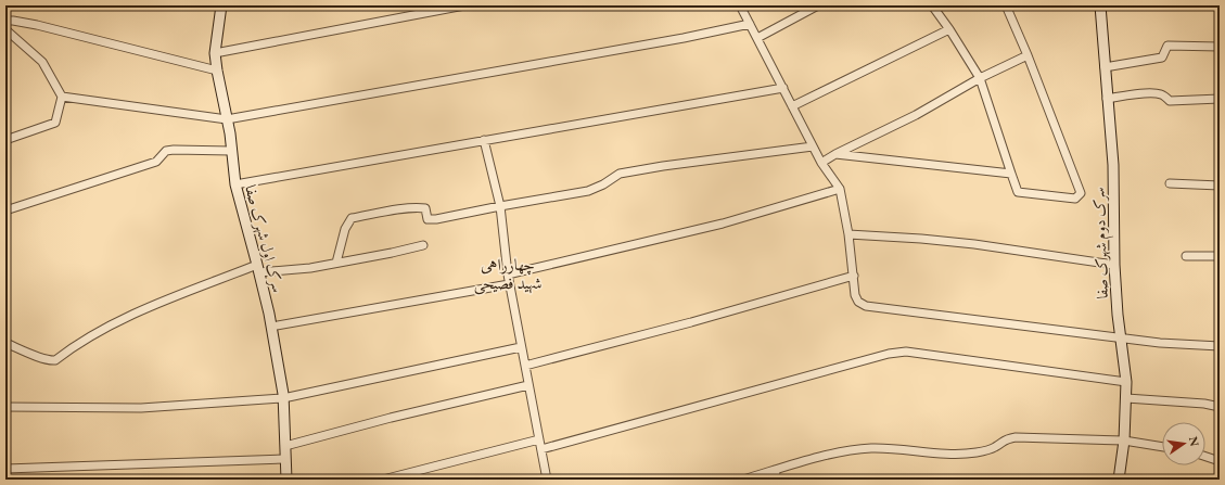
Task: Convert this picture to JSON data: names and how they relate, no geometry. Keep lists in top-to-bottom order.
{
  "streets": {
    "street": ["سرک اول شهرک صفا", "سرک دوم شهرک صفا"]
  },
  "districts": ["چهارراهی شهید فصیحی"],
  "north": "right"
}
